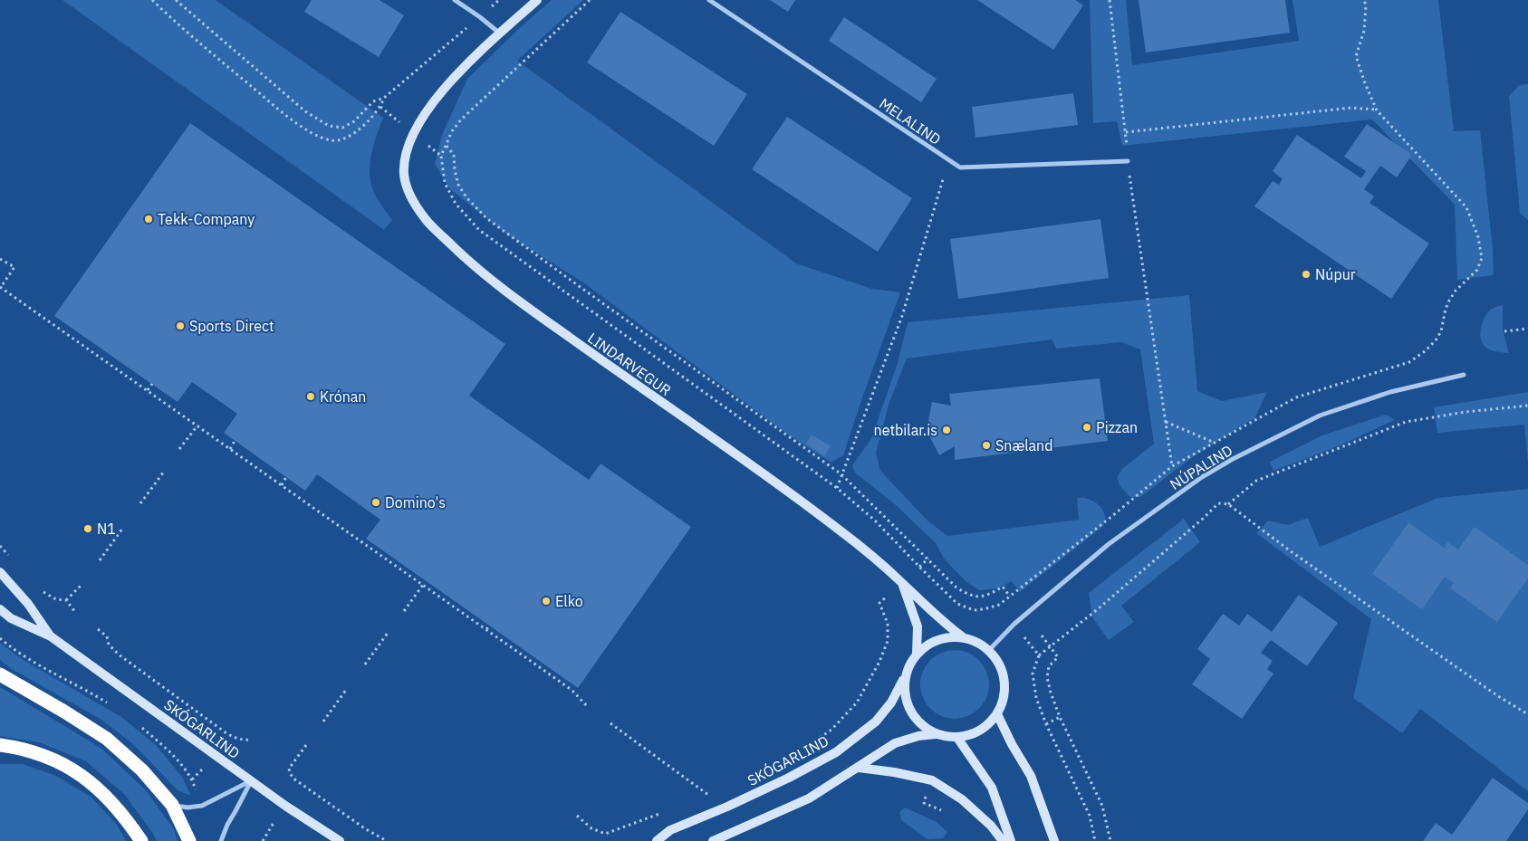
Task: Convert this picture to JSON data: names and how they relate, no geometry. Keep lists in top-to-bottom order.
{
  "streets": {
    "street": [
      "MELALIND",
      "LINDARVEGUR",
      "NÚPALIND",
      "SKÓGARLIND"
    ]
  },
  "crossings": [
    ["LINDARVEGUR", "NÚPALIND"],
    ["LINDARVEGUR", "SKÓGARLIND"],
    ["NÚPALIND", "SKÓGARLIND"]
  ],
  "places": [
    "Tekk-Company",
    "Núpur",
    "Sports Direct",
    "Krónan",
    "Pizzan",
    "netbilar.is",
    "Snæland",
    "Domino's",
    "N1",
    "Elko"
  ]
}
